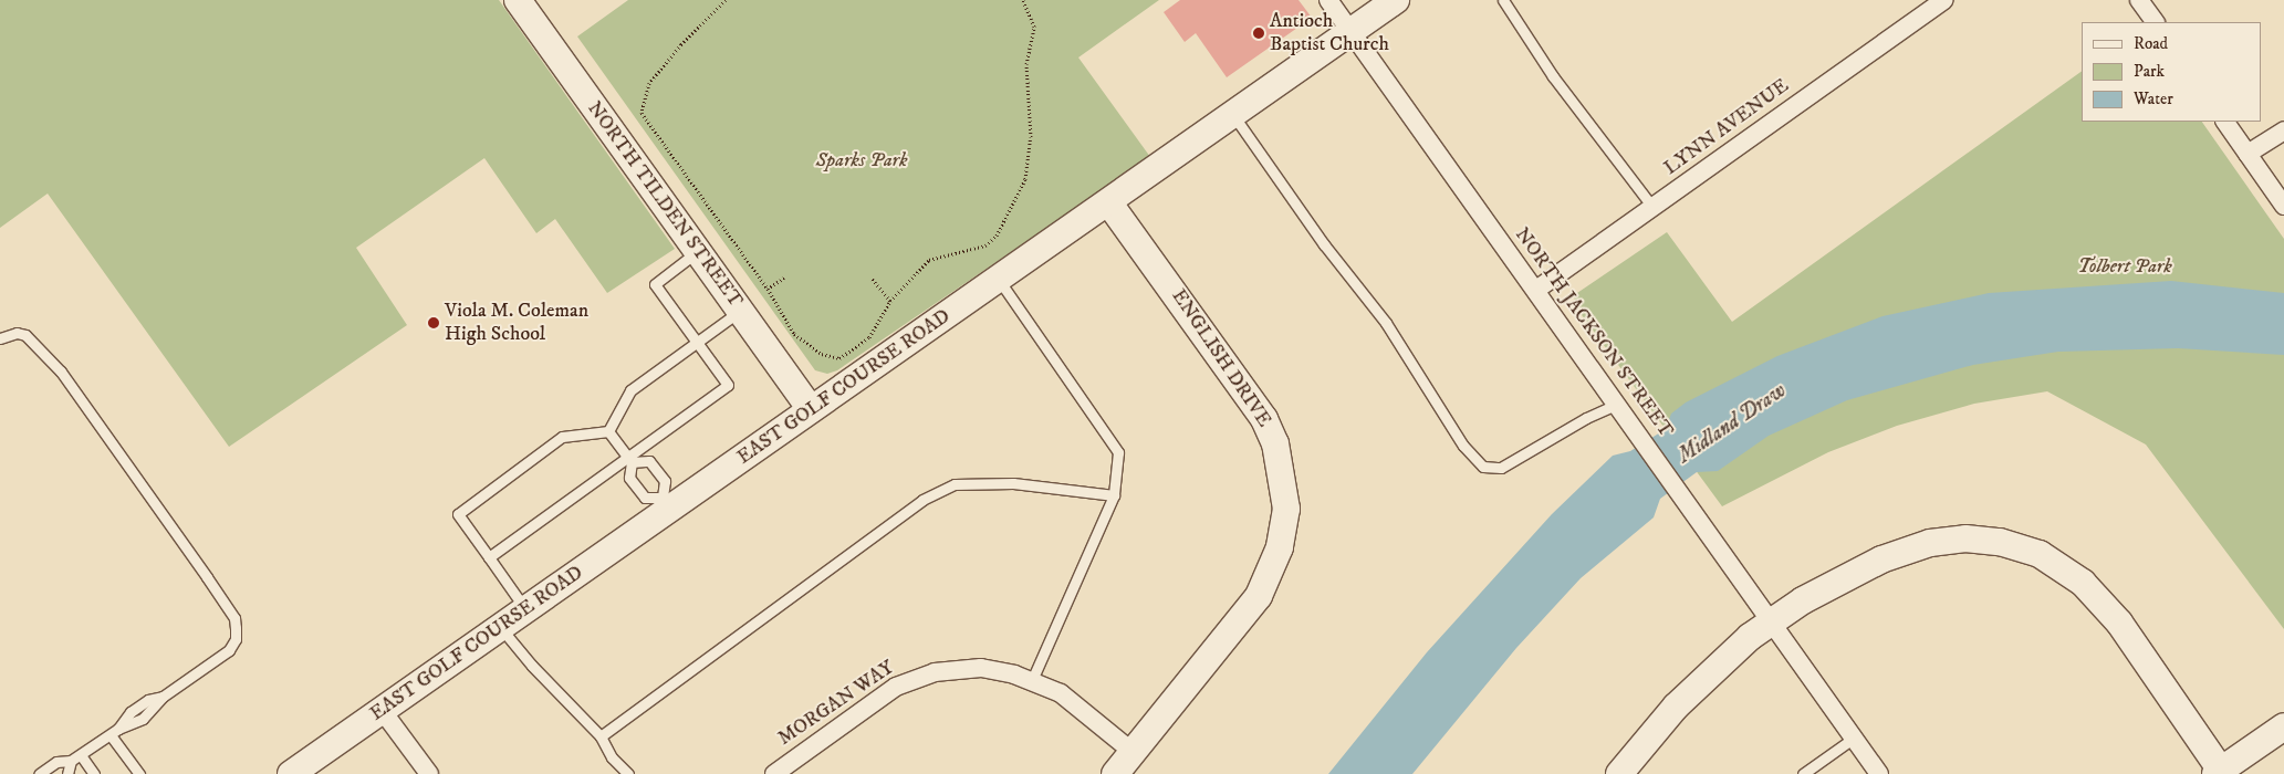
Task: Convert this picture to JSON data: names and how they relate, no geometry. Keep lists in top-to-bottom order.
{
  "streets": {
    "street": [
      "LYNN AVENUE",
      "NORTH TILDEN STREET",
      "NORTH JACKSON STREET",
      "ENGLISH DRIVE",
      "EAST GOLF COURSE ROAD",
      "MORGAN WAY"
    ]
  },
  "crossings": [
    ["LYNN AVENUE", "NORTH JACKSON STREET"],
    ["NORTH TILDEN STREET", "EAST GOLF COURSE ROAD"],
    ["NORTH JACKSON STREET", "EAST GOLF COURSE ROAD"],
    ["ENGLISH DRIVE", "EAST GOLF COURSE ROAD"],
    ["ENGLISH DRIVE", "MORGAN WAY"]
  ],
  "water": ["Midland Draw"],
  "parks": ["Sparks Park", "Tolbert Park"],
  "places": ["Antioch Baptist Church", "Viola M. Coleman High School"],
  "legend": ["Road", "Park", "Water"]
}
